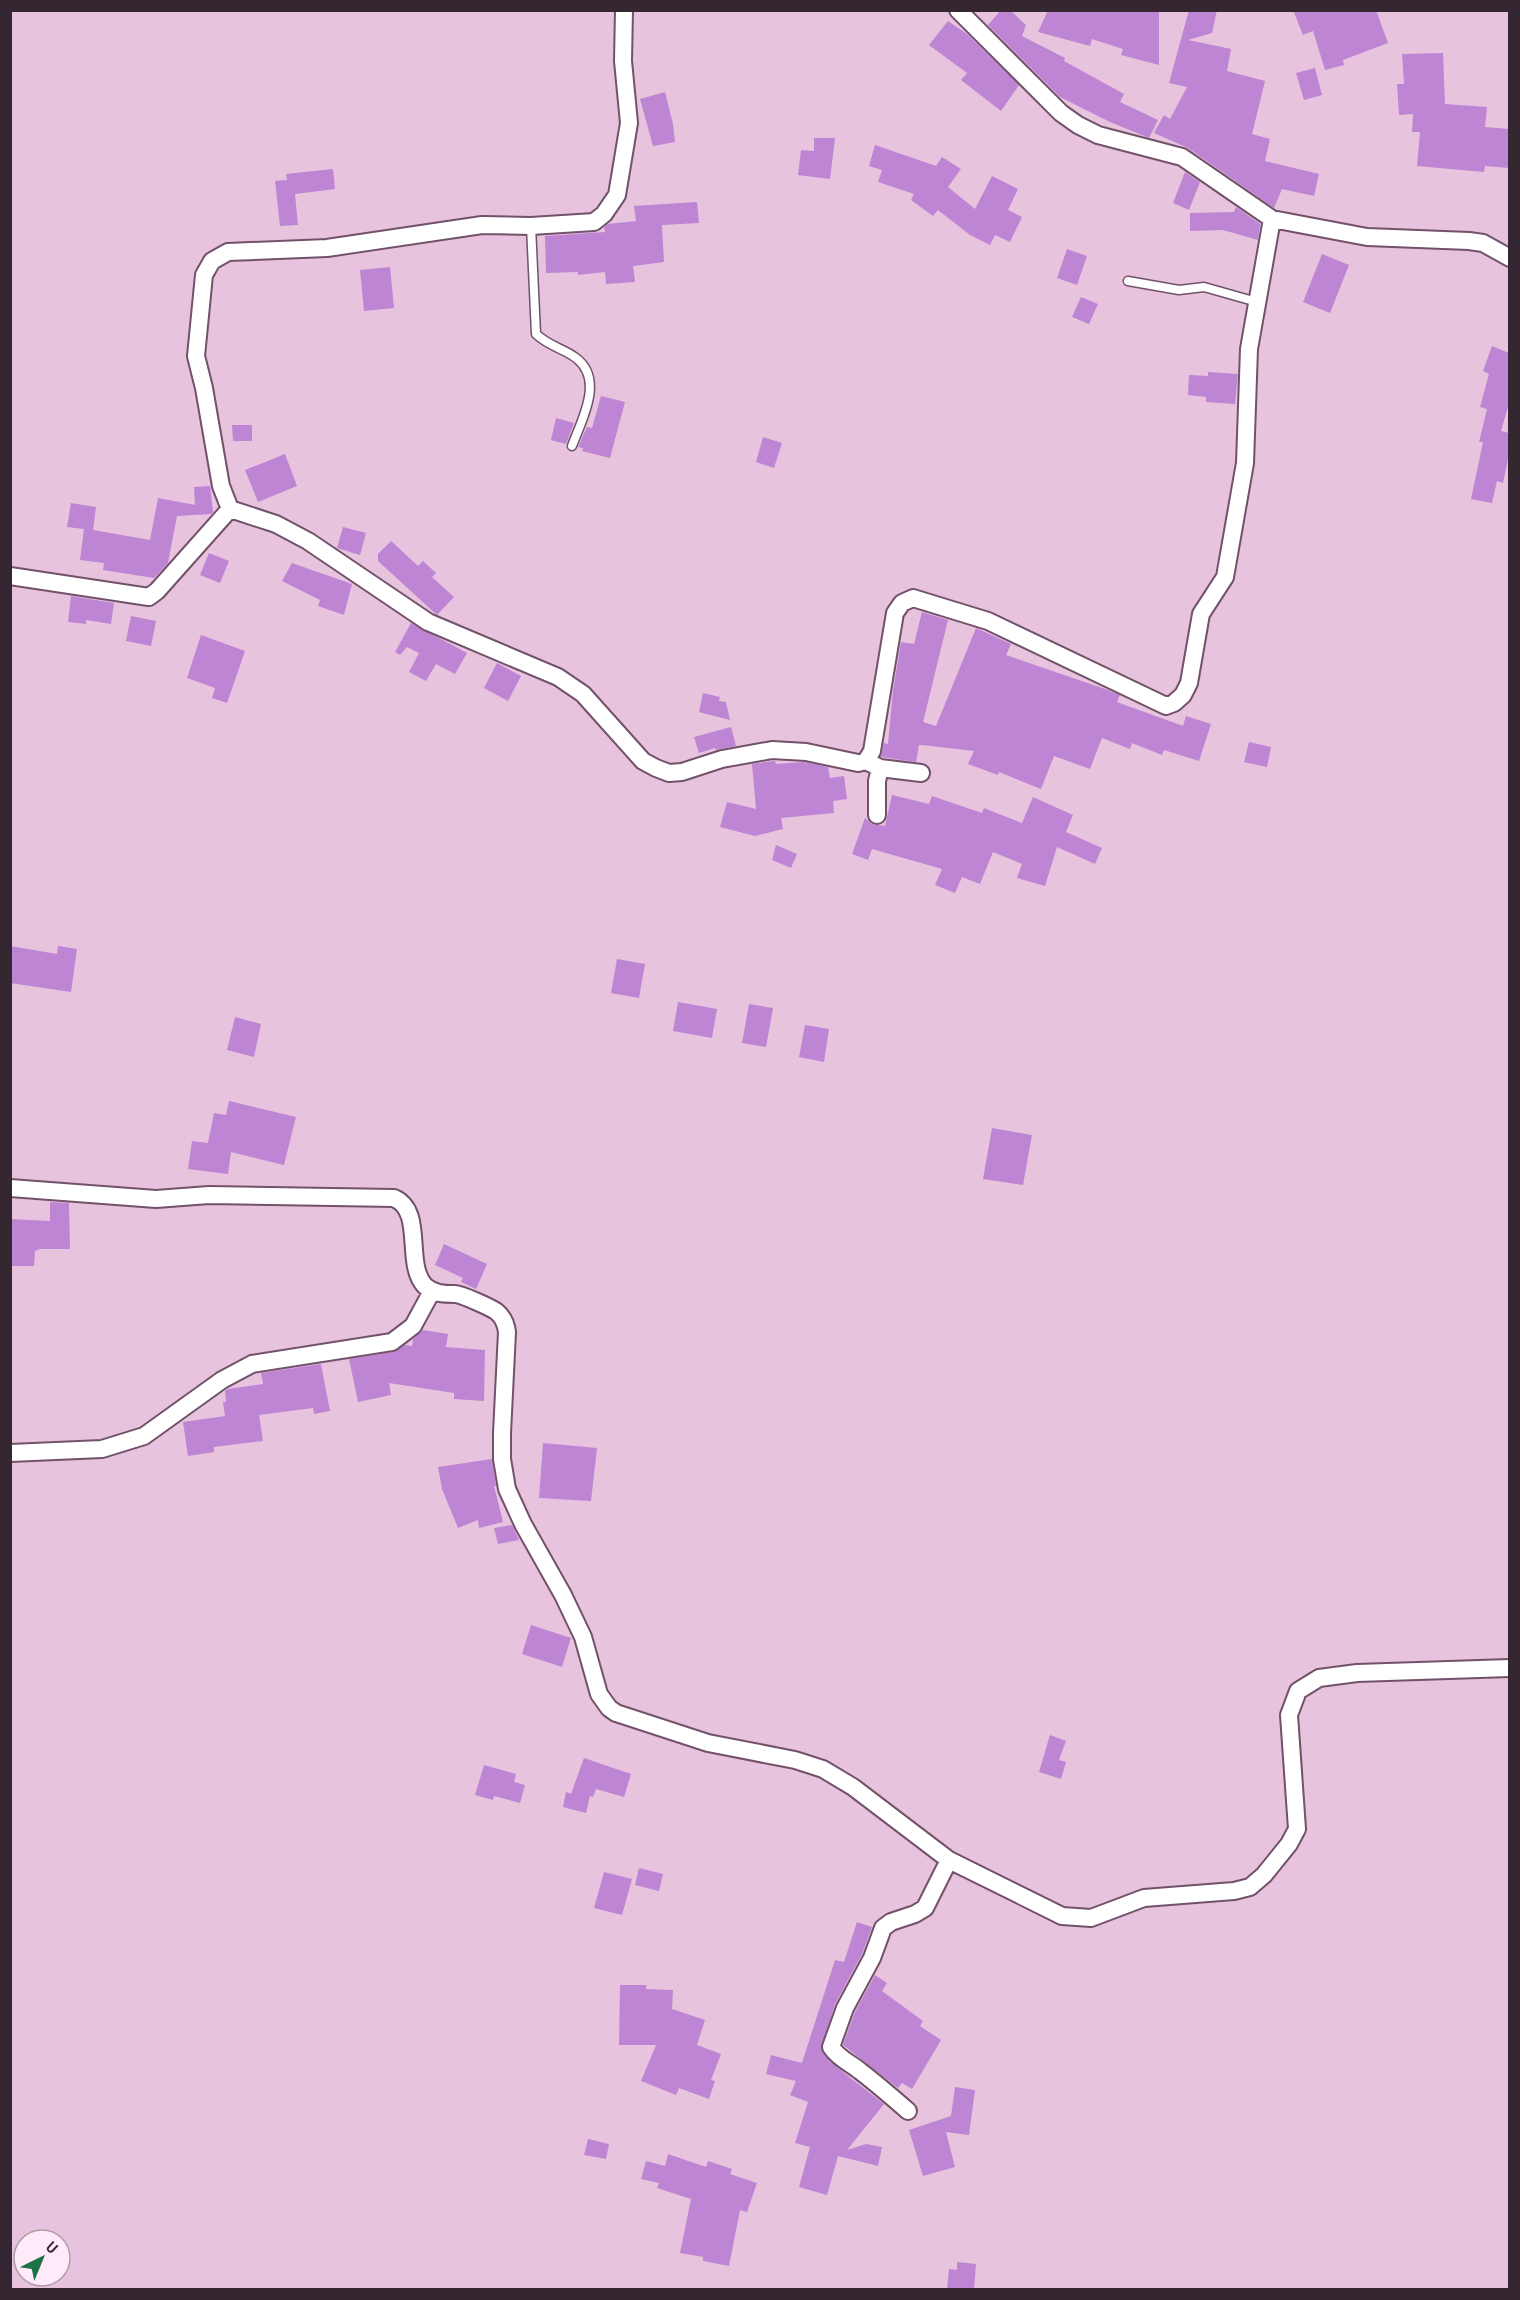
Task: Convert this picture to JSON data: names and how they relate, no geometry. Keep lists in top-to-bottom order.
{
  "north": "top right"
}
